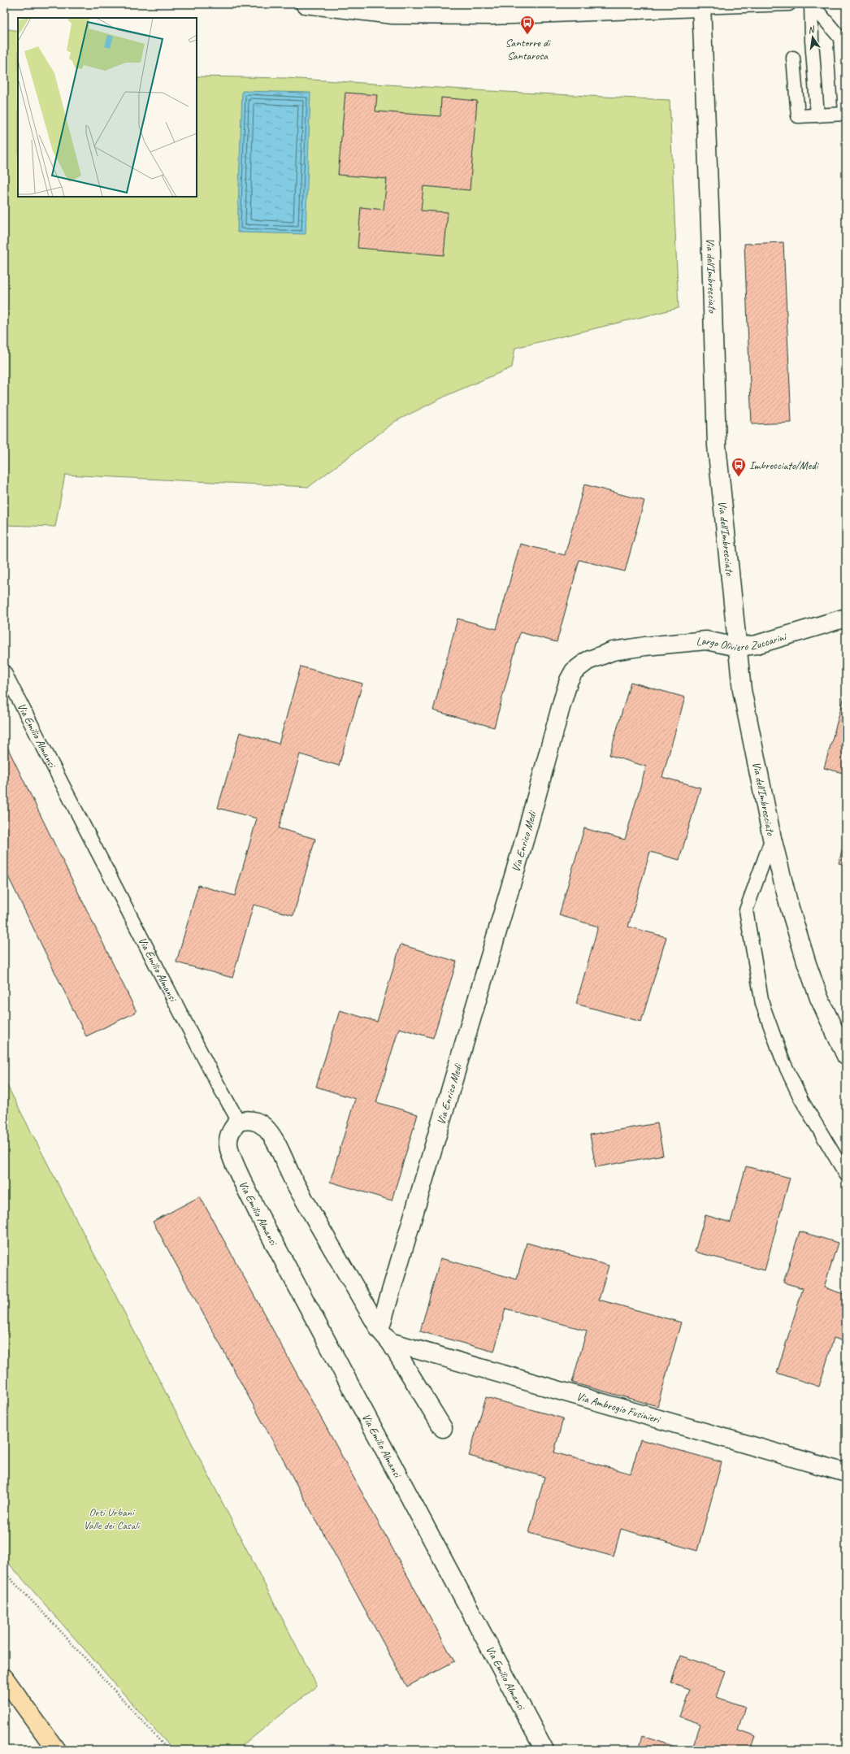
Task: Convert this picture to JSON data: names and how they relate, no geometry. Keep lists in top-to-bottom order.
{
  "streets": {
    "street": [
      "Via dell'Imbrecciato",
      "Largo Oliviero Zuccarini",
      "Via Emilio Almansi",
      "Via Enrico Medi",
      "Via Ambrogio Fusinieri"
    ]
  },
  "crossings": [
    ["Via dell'Imbrecciato", "Largo Oliviero Zuccarini"],
    ["Largo Oliviero Zuccarini", "Via Enrico Medi"],
    ["Via Enrico Medi", "Via Ambrogio Fusinieri"]
  ],
  "parks": ["Orti Urbani Valle dei Casali"],
  "places": {
    "bus stop": ["Santorre di Santarosa", "Imbrecciato/Medi"]
  },
  "north": "top"
}
